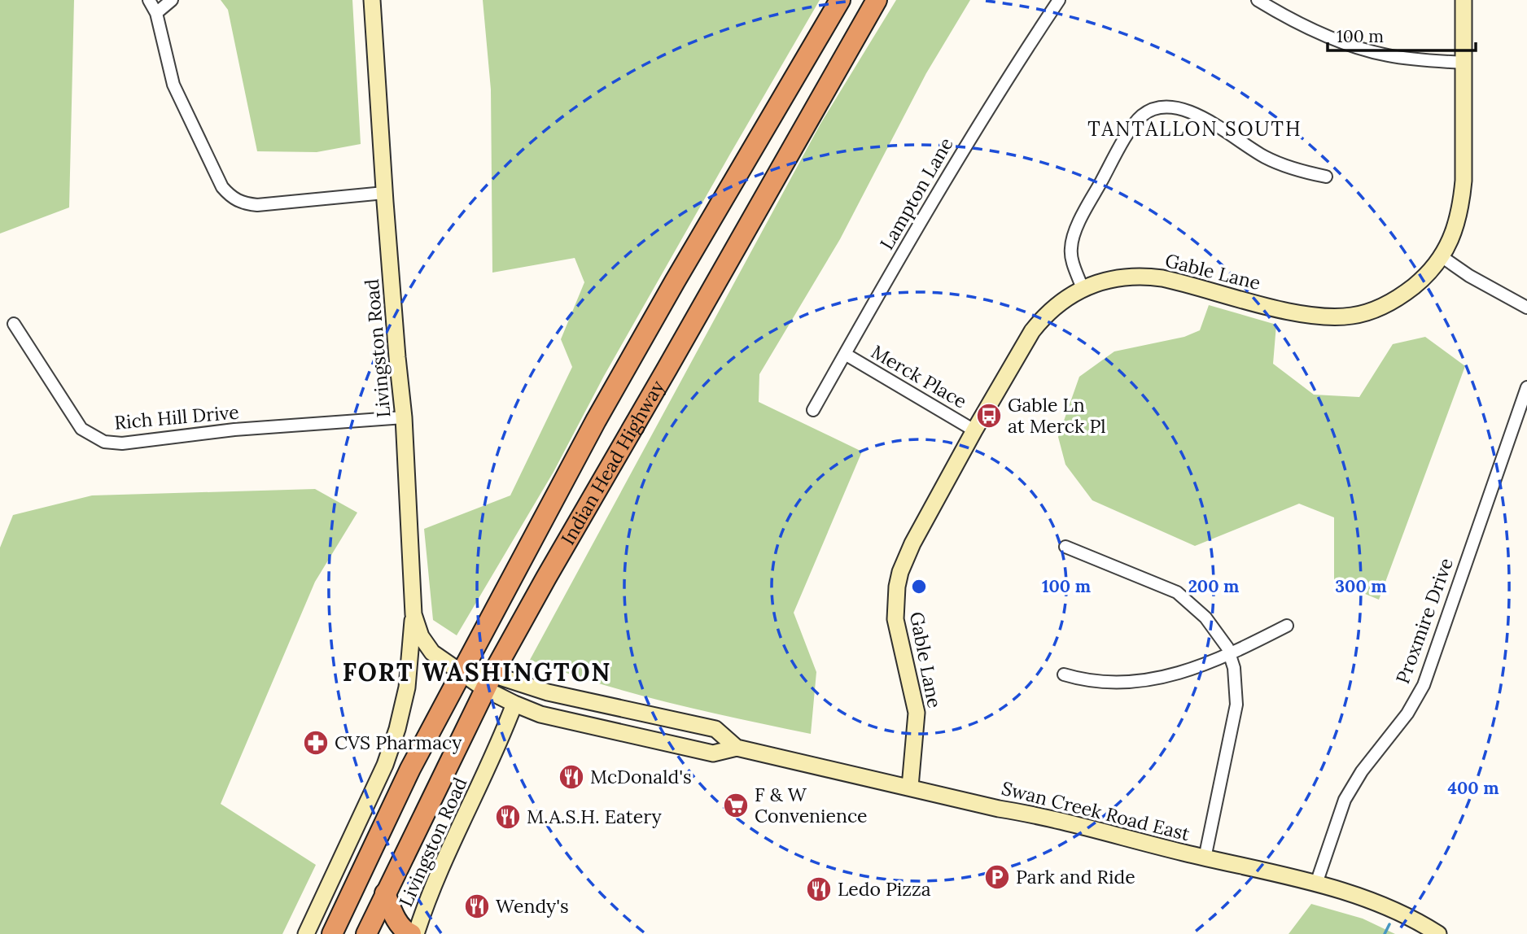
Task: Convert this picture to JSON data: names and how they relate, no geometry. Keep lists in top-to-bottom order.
{
  "streets": {
    "highway": ["Indian Head Highway"],
    "main road": ["Gable Lane", "Livingston Road", "Swan Creek Road East"],
    "street": [
      "Lampton Lane",
      "Merck Place",
      "Rich Hill Drive",
      "Proxmire Drive"
    ]
  },
  "crossings": [
    ["Lampton Lane", "Merck Place"],
    ["Gable Lane", "Merck Place"],
    ["Gable Lane", "Swan Creek Road East"],
    ["Livingston Road", "Rich Hill Drive"],
    ["Livingston Road", "Indian Head Highway"],
    ["Livingston Road", "Swan Creek Road East"],
    ["Indian Head Highway", "Swan Creek Road East"],
    ["Proxmire Drive", "Swan Creek Road East"]
  ],
  "districts": ["TANTALLON SOUTH", "FORT WASHINGTON"],
  "places": {
    "bus stop": ["Gable Ln at Merck Pl"],
    "pharmacy": ["CVS Pharmacy"],
    "restaurant": [
      "McDonald's",
      "M.A.S.H. Eatery",
      "Ledo Pizza",
      "Wendy's"
    ],
    "supermarket": ["F & W Convenience"],
    "parking": ["Park and Ride"]
  },
  "scale_bar": "100 m",
  "rings": [
    "100 m",
    "200 m",
    "300 m",
    "400 m"
  ]
}
